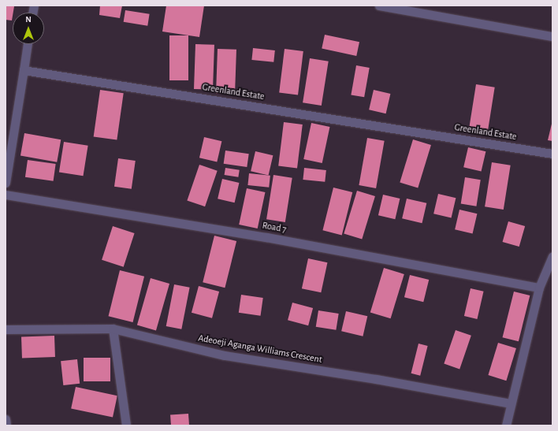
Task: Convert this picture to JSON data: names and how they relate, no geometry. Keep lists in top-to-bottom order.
{
  "streets": {
    "street": ["Greenland Estate", "Road 7", "Adeoeji Aganga Williams Crescent"]
  },
  "north": "top"
}
